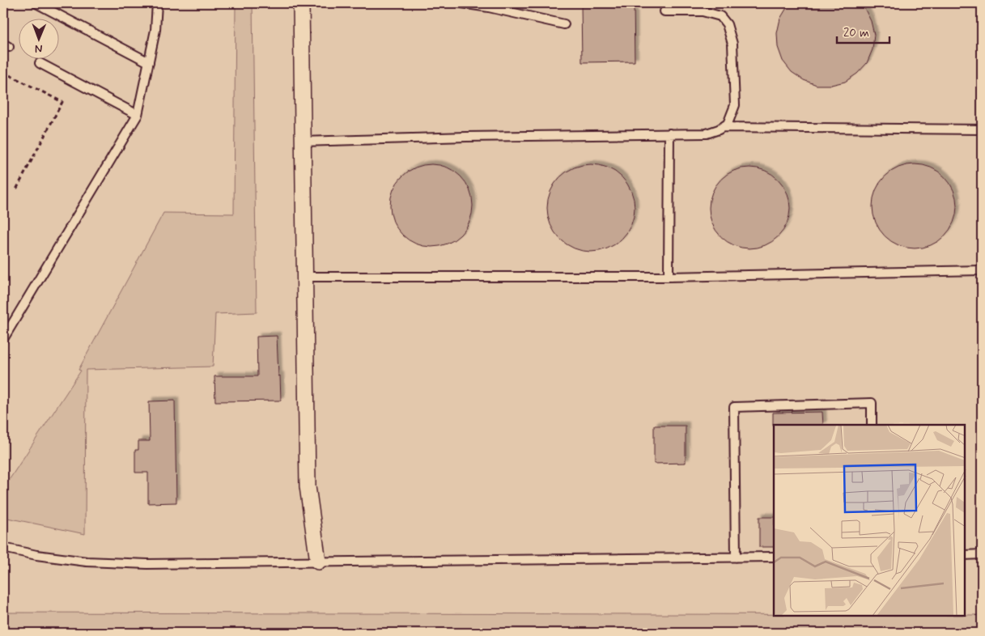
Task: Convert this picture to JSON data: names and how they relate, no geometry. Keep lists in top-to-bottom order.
{
  "scale_bar": "20 m",
  "north": "bottom"
}
